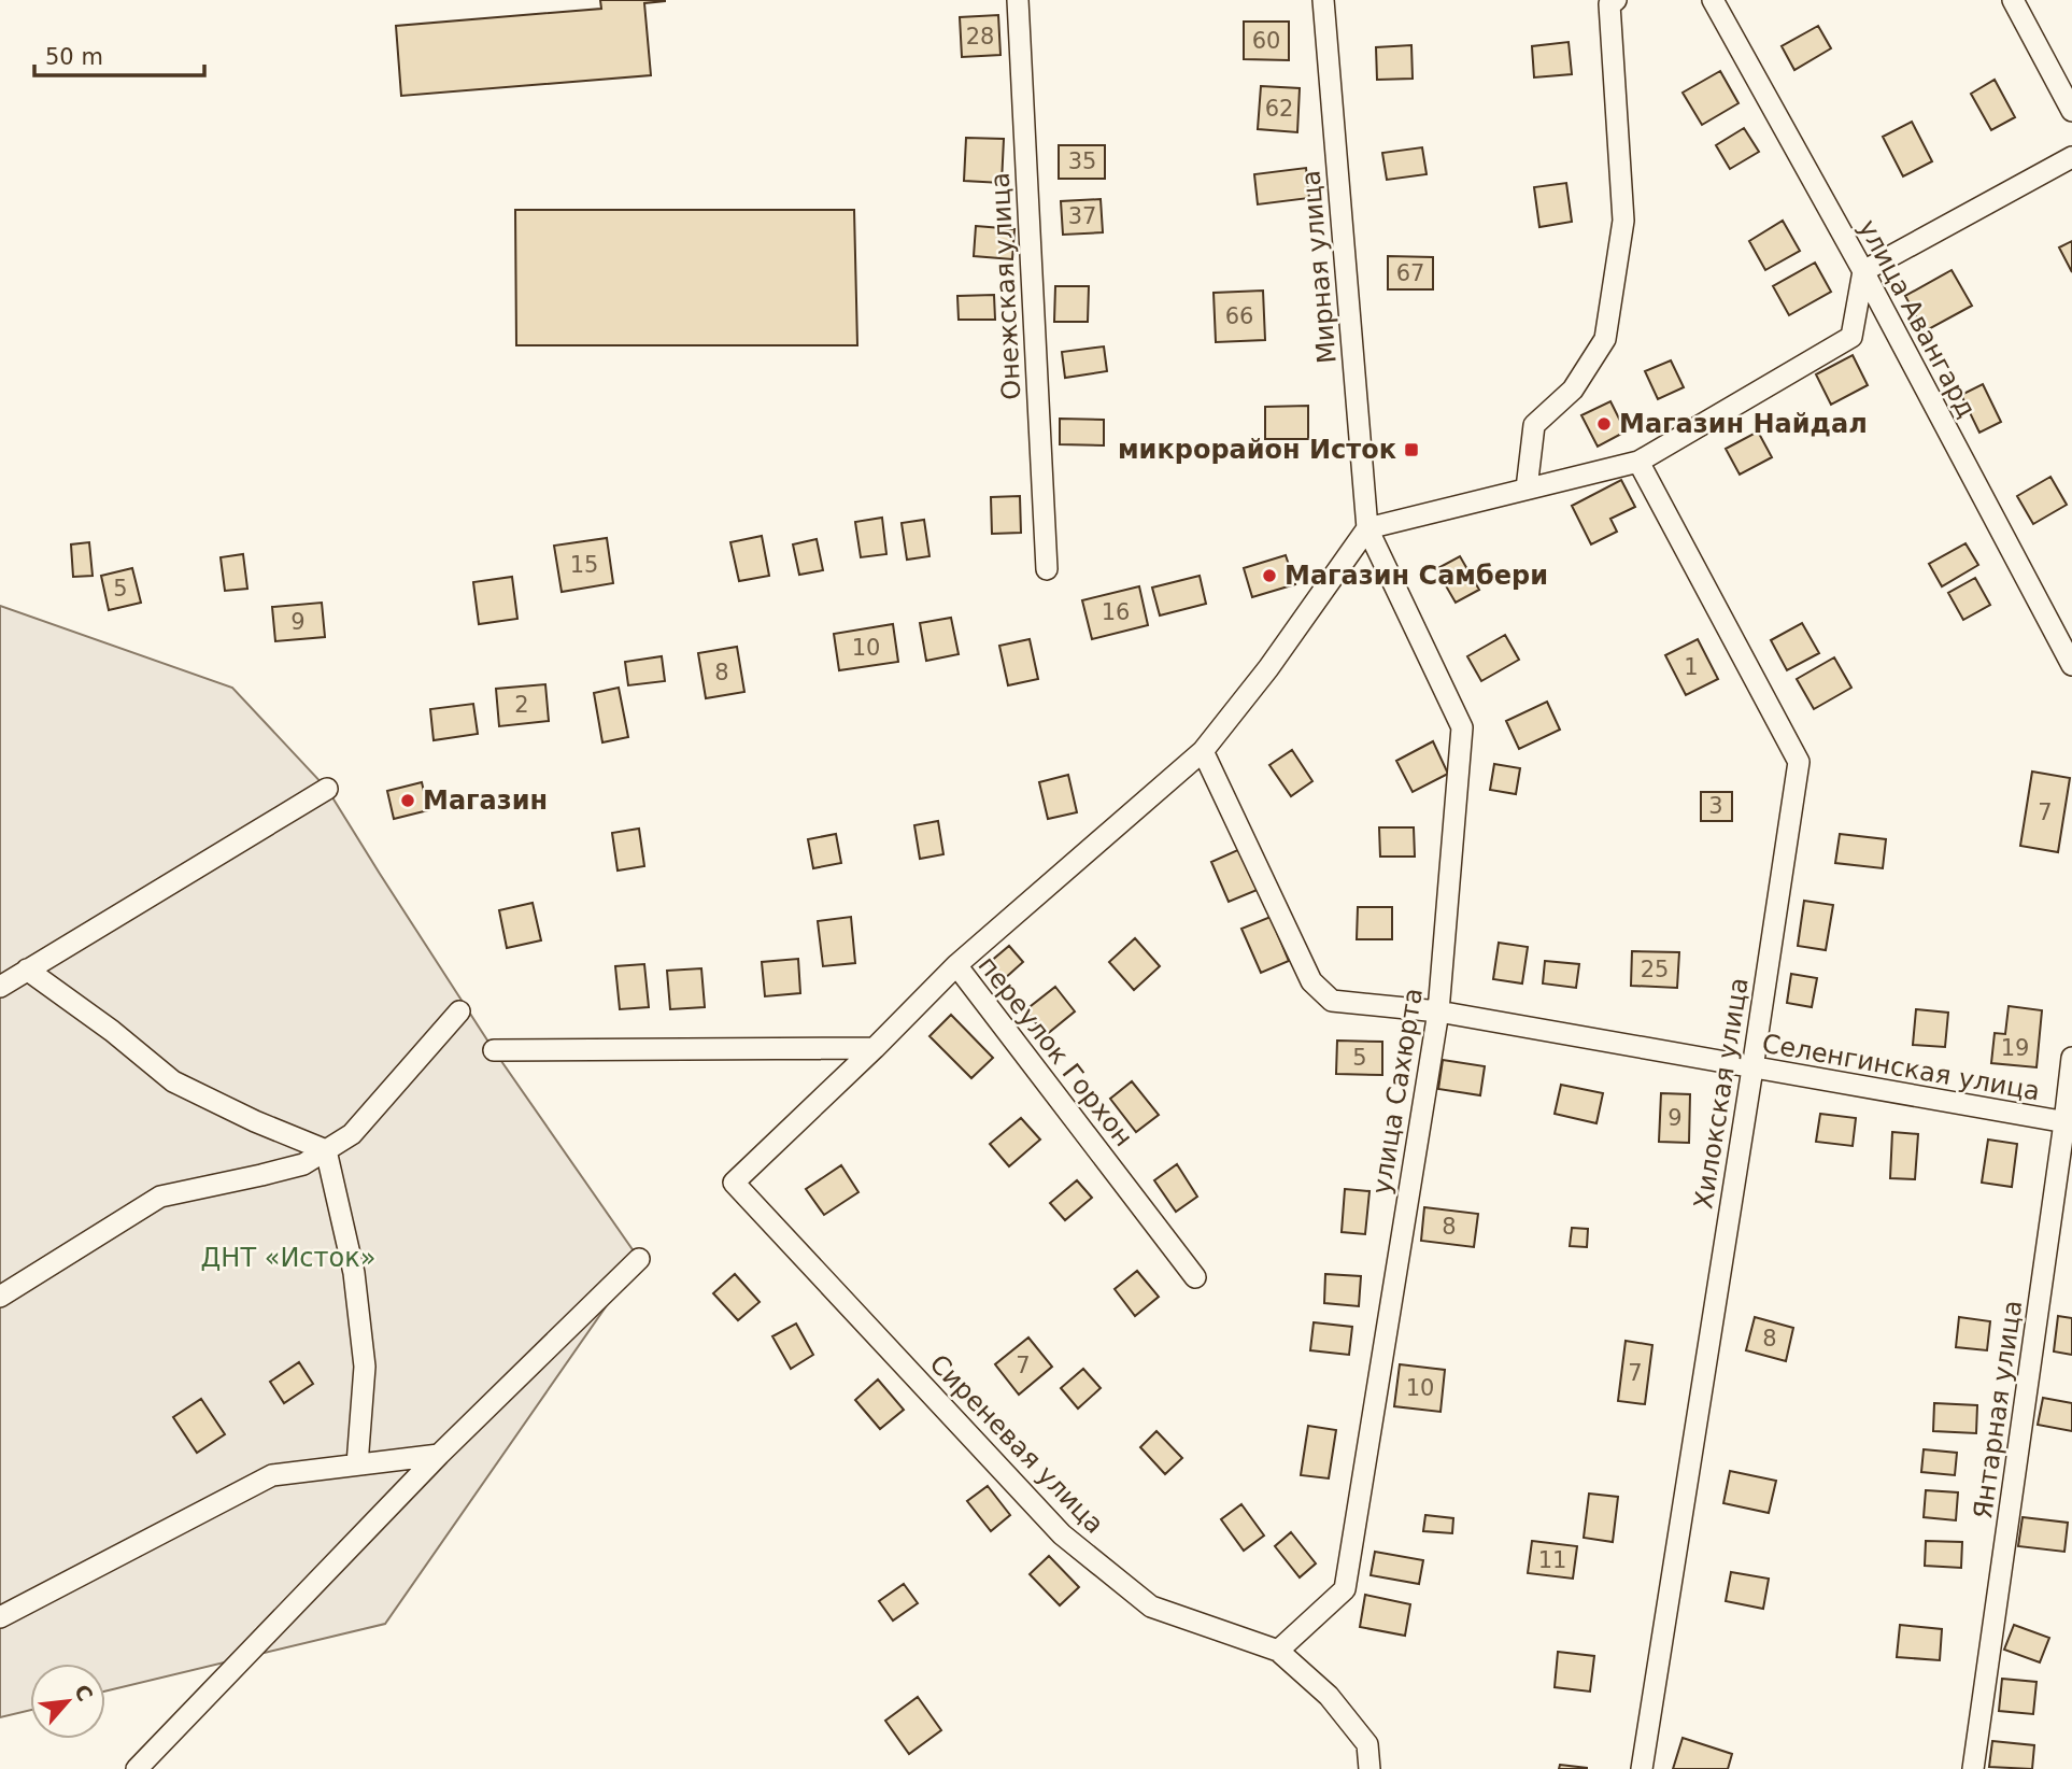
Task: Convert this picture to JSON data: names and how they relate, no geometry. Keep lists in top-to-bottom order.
{
  "streets": {
    "street": [
      "Мирная улица",
      "Онежская улица",
      "улица Авангард",
      "переулок Горхон",
      "Селенгинская улица",
      "улица Сахюрта",
      "Хилокская улица",
      "Янтарная улица",
      "Сиреневая улица"
    ]
  },
  "crossings": [
    ["Мирная улица", "улица Сахюрта"],
    ["переулок Горхон", "Сиреневая улица"],
    ["Селенгинская улица", "улица Сахюрта"],
    ["Селенгинская улица", "Хилокская улица"],
    ["Селенгинская улица", "Янтарная улица"],
    ["улица Сахюрта", "Сиреневая улица"]
  ],
  "parks": ["ДНТ «Исток»"],
  "places": {
    "other": ["Магазин Найдал", "Магазин Самбери", "Магазин"],
    "transit": ["микрорайон Исток"]
  },
  "house_numbers": [
    "28",
    "60",
    "62",
    "35",
    "37",
    "67",
    "66",
    "15",
    "5",
    "16",
    "9",
    "10",
    "1",
    "8",
    "2",
    "3",
    "7",
    "25",
    "19",
    "5",
    "9",
    "8",
    "8",
    "7",
    "7",
    "10",
    "11"
  ],
  "scale_bar": "50 m",
  "north": "top right"
}
